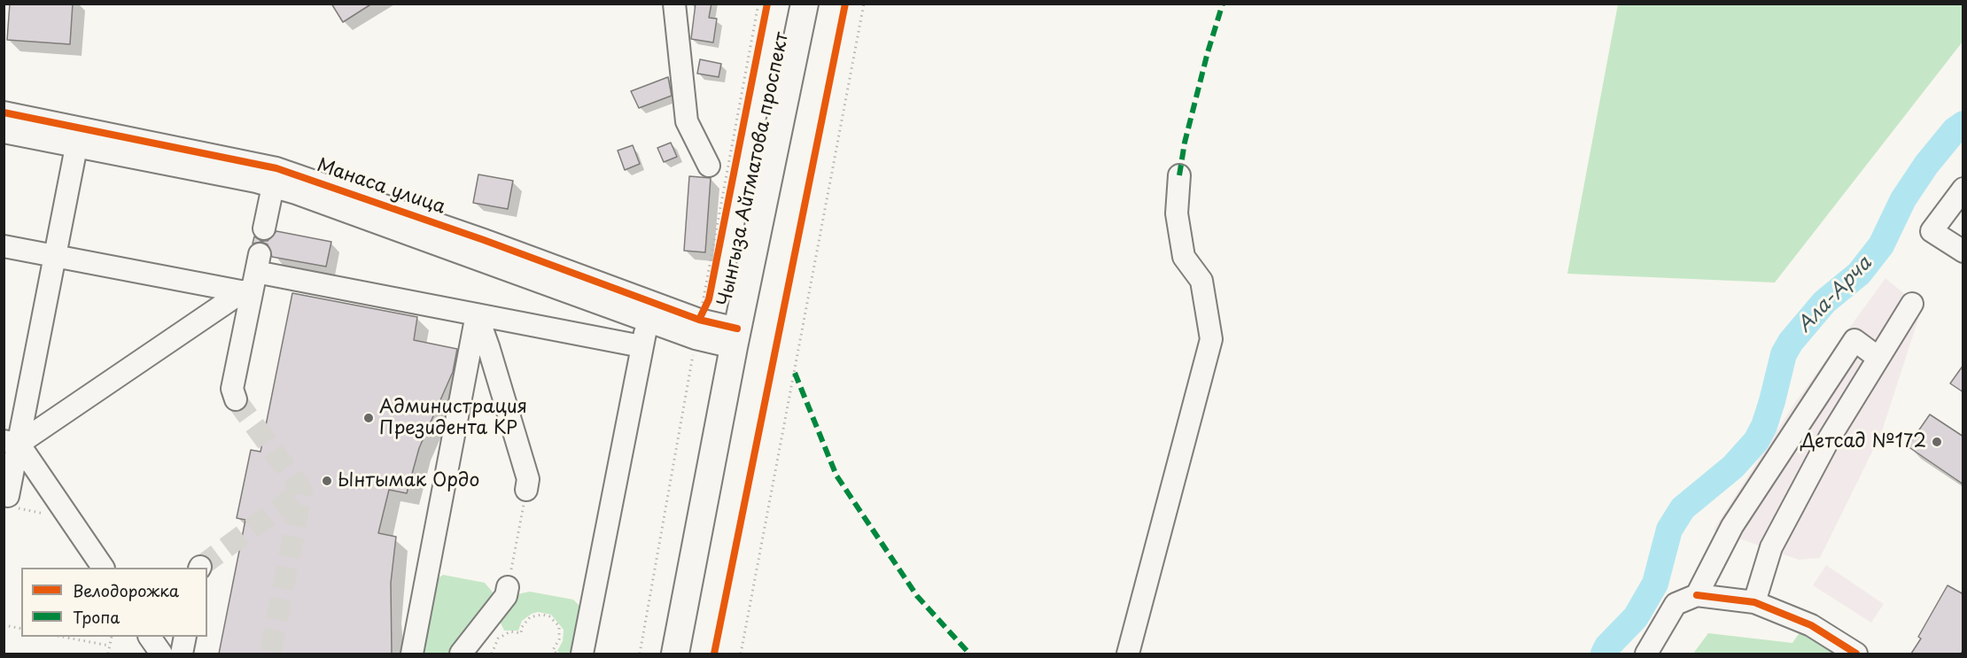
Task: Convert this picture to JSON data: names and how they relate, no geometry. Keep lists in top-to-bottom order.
{
  "streets": {
    "main road": ["Чынгыза Айтматова проспект"],
    "street": ["Манаса улица"]
  },
  "crossings": [
    ["Чынгыза Айтматова проспект", "Манаса улица"]
  ],
  "water": ["Ала-Арча"],
  "places": ["Администрация Президента КР", "Детсад №172", "Ынтымак Ордо"],
  "legend": ["Велодорожка", "Тропа"]
}
